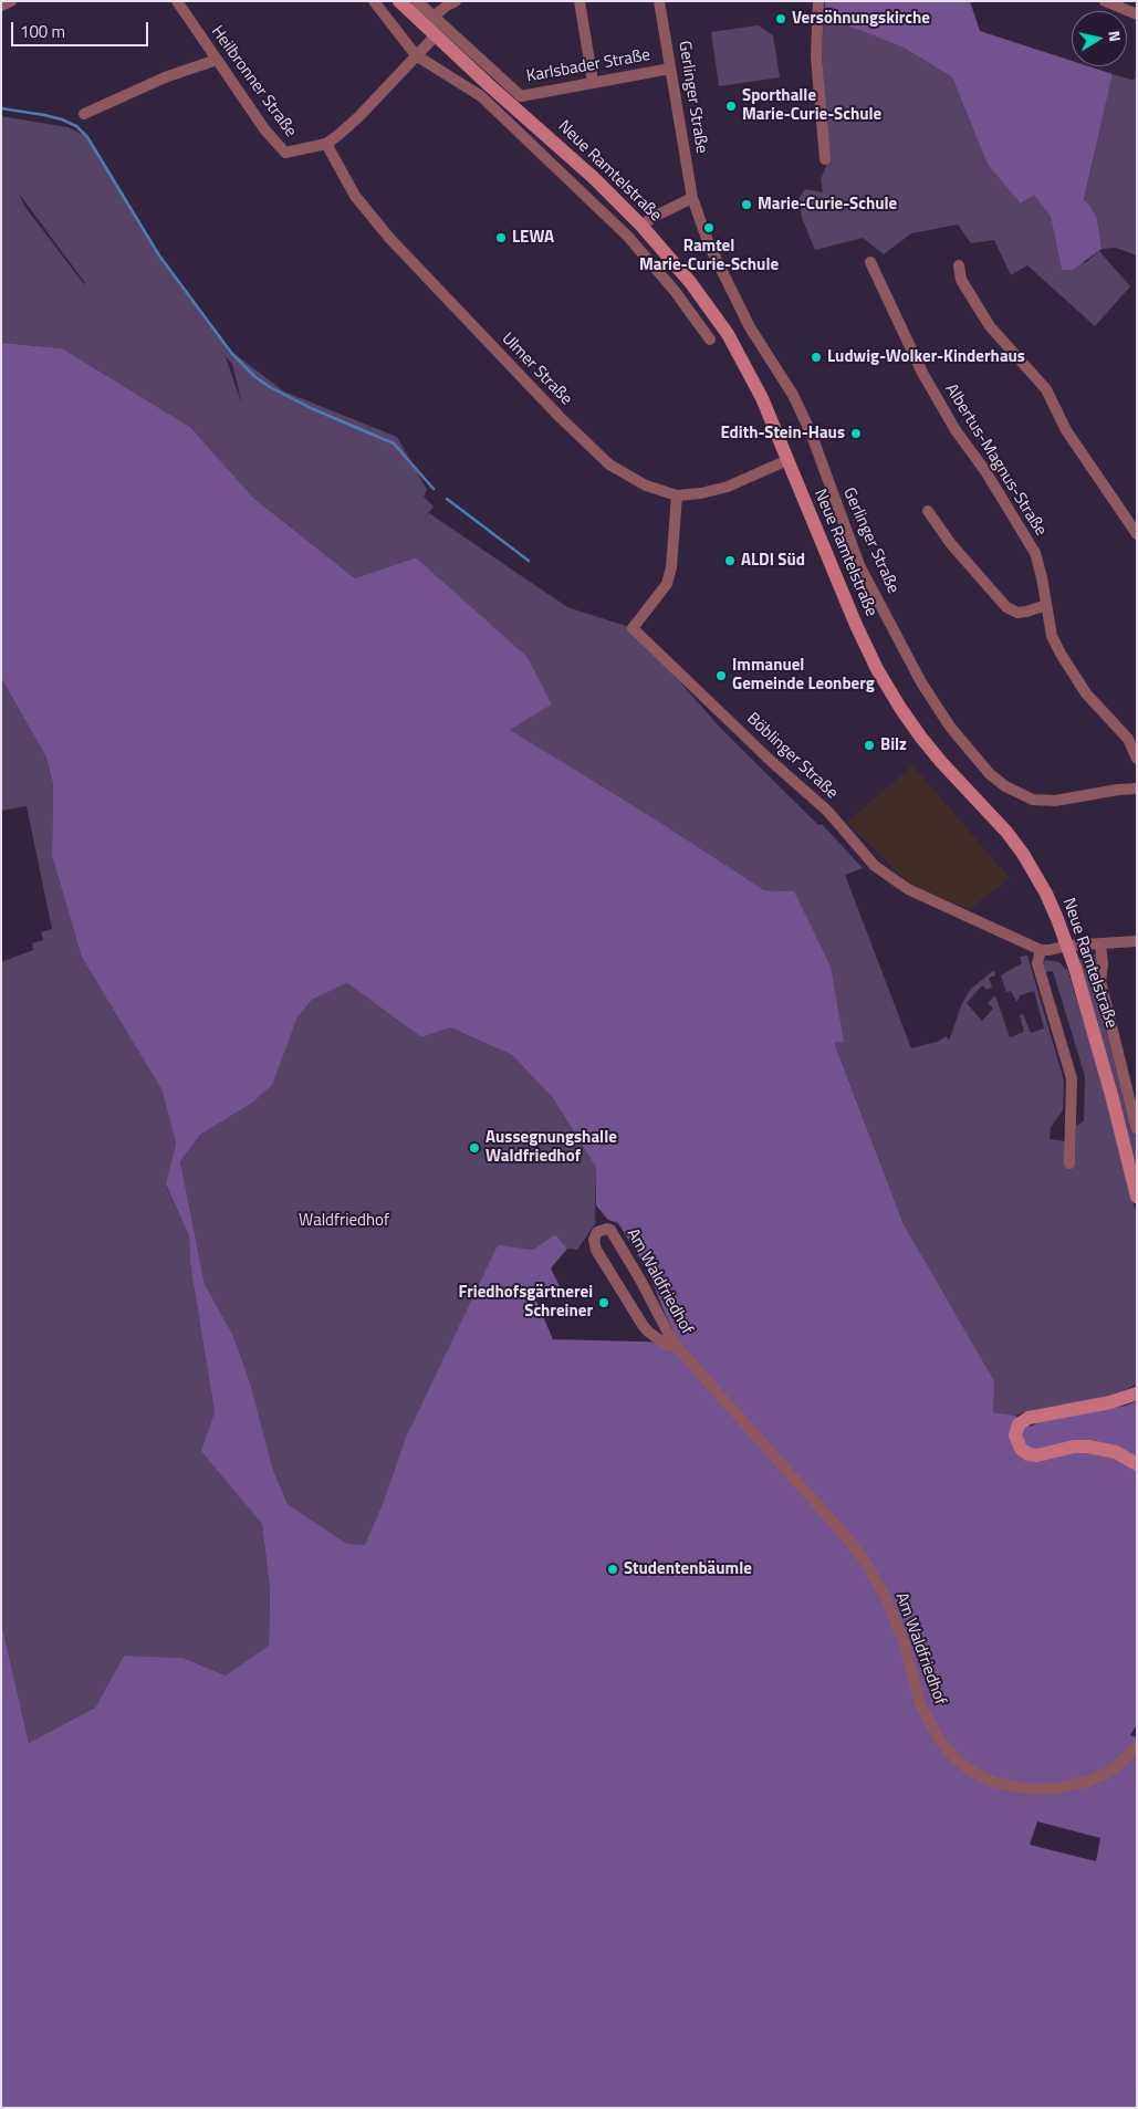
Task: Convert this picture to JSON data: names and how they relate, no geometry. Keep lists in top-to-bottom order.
{
  "streets": {
    "main road": ["Neue Ramtelstraße"],
    "street": [
      "Karlsbader Straße",
      "Heilbronner Straße",
      "Gerlinger Straße",
      "Ulmer Straße",
      "Albertus-Magnus-Straße",
      "Böblinger Straße",
      "Am Waldfriedhof"
    ]
  },
  "crossings": [
    ["Karlsbader Straße", "Gerlinger Straße"],
    ["Heilbronner Straße", "Ulmer Straße"],
    ["Neue Ramtelstraße", "Ulmer Straße"],
    ["Ulmer Straße", "Böblinger Straße"]
  ],
  "parks": ["Waldfriedhof"],
  "places": [
    "Versöhnungskirche",
    "Sporthalle Marie-Curie-Schule",
    "Marie-Curie-Schule",
    "Ramtel Marie-Curie-Schule",
    "LEWA",
    "Ludwig-Wolker-Kinderhaus",
    "Edith-Stein-Haus",
    "ALDI Süd",
    "Immanuel Gemeinde Leonberg",
    "Bilz",
    "Aussegnungshalle Waldfriedhof",
    "Friedhofsgärtnerei Schreiner",
    "Studentenbäumle"
  ],
  "scale_bar": "100 m",
  "north": "right"
}
